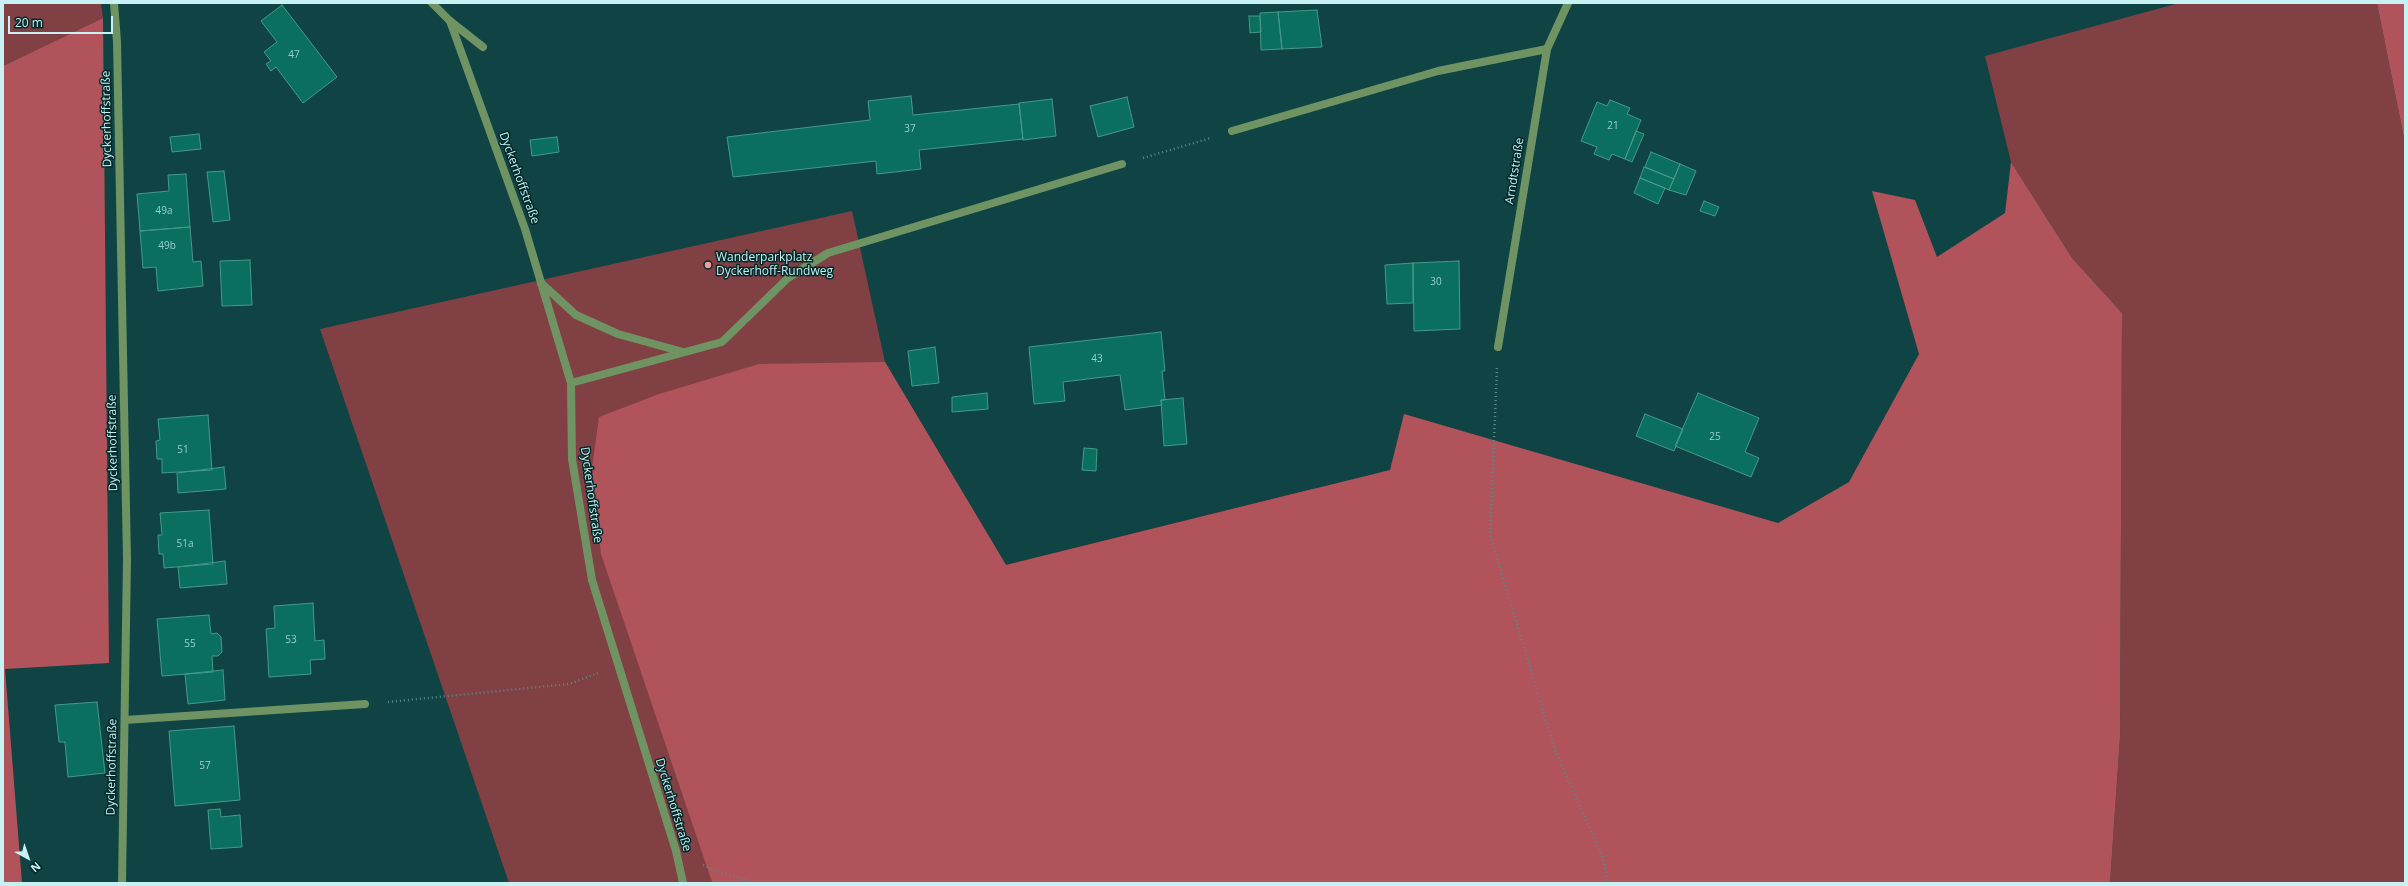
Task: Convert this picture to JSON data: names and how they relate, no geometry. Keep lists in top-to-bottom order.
{
  "streets": {
    "street": ["Dyckerhoffstraße", "Arndtstraße"]
  },
  "places": ["Wanderparkplatz Dyckerhoff-Rundweg"],
  "house_numbers": [
    "47",
    "21",
    "37",
    "49a",
    "49b",
    "30",
    "43",
    "25",
    "51",
    "51a",
    "53",
    "55",
    "57"
  ],
  "scale_bar": "20 m",
  "north": "bottom right"
}
